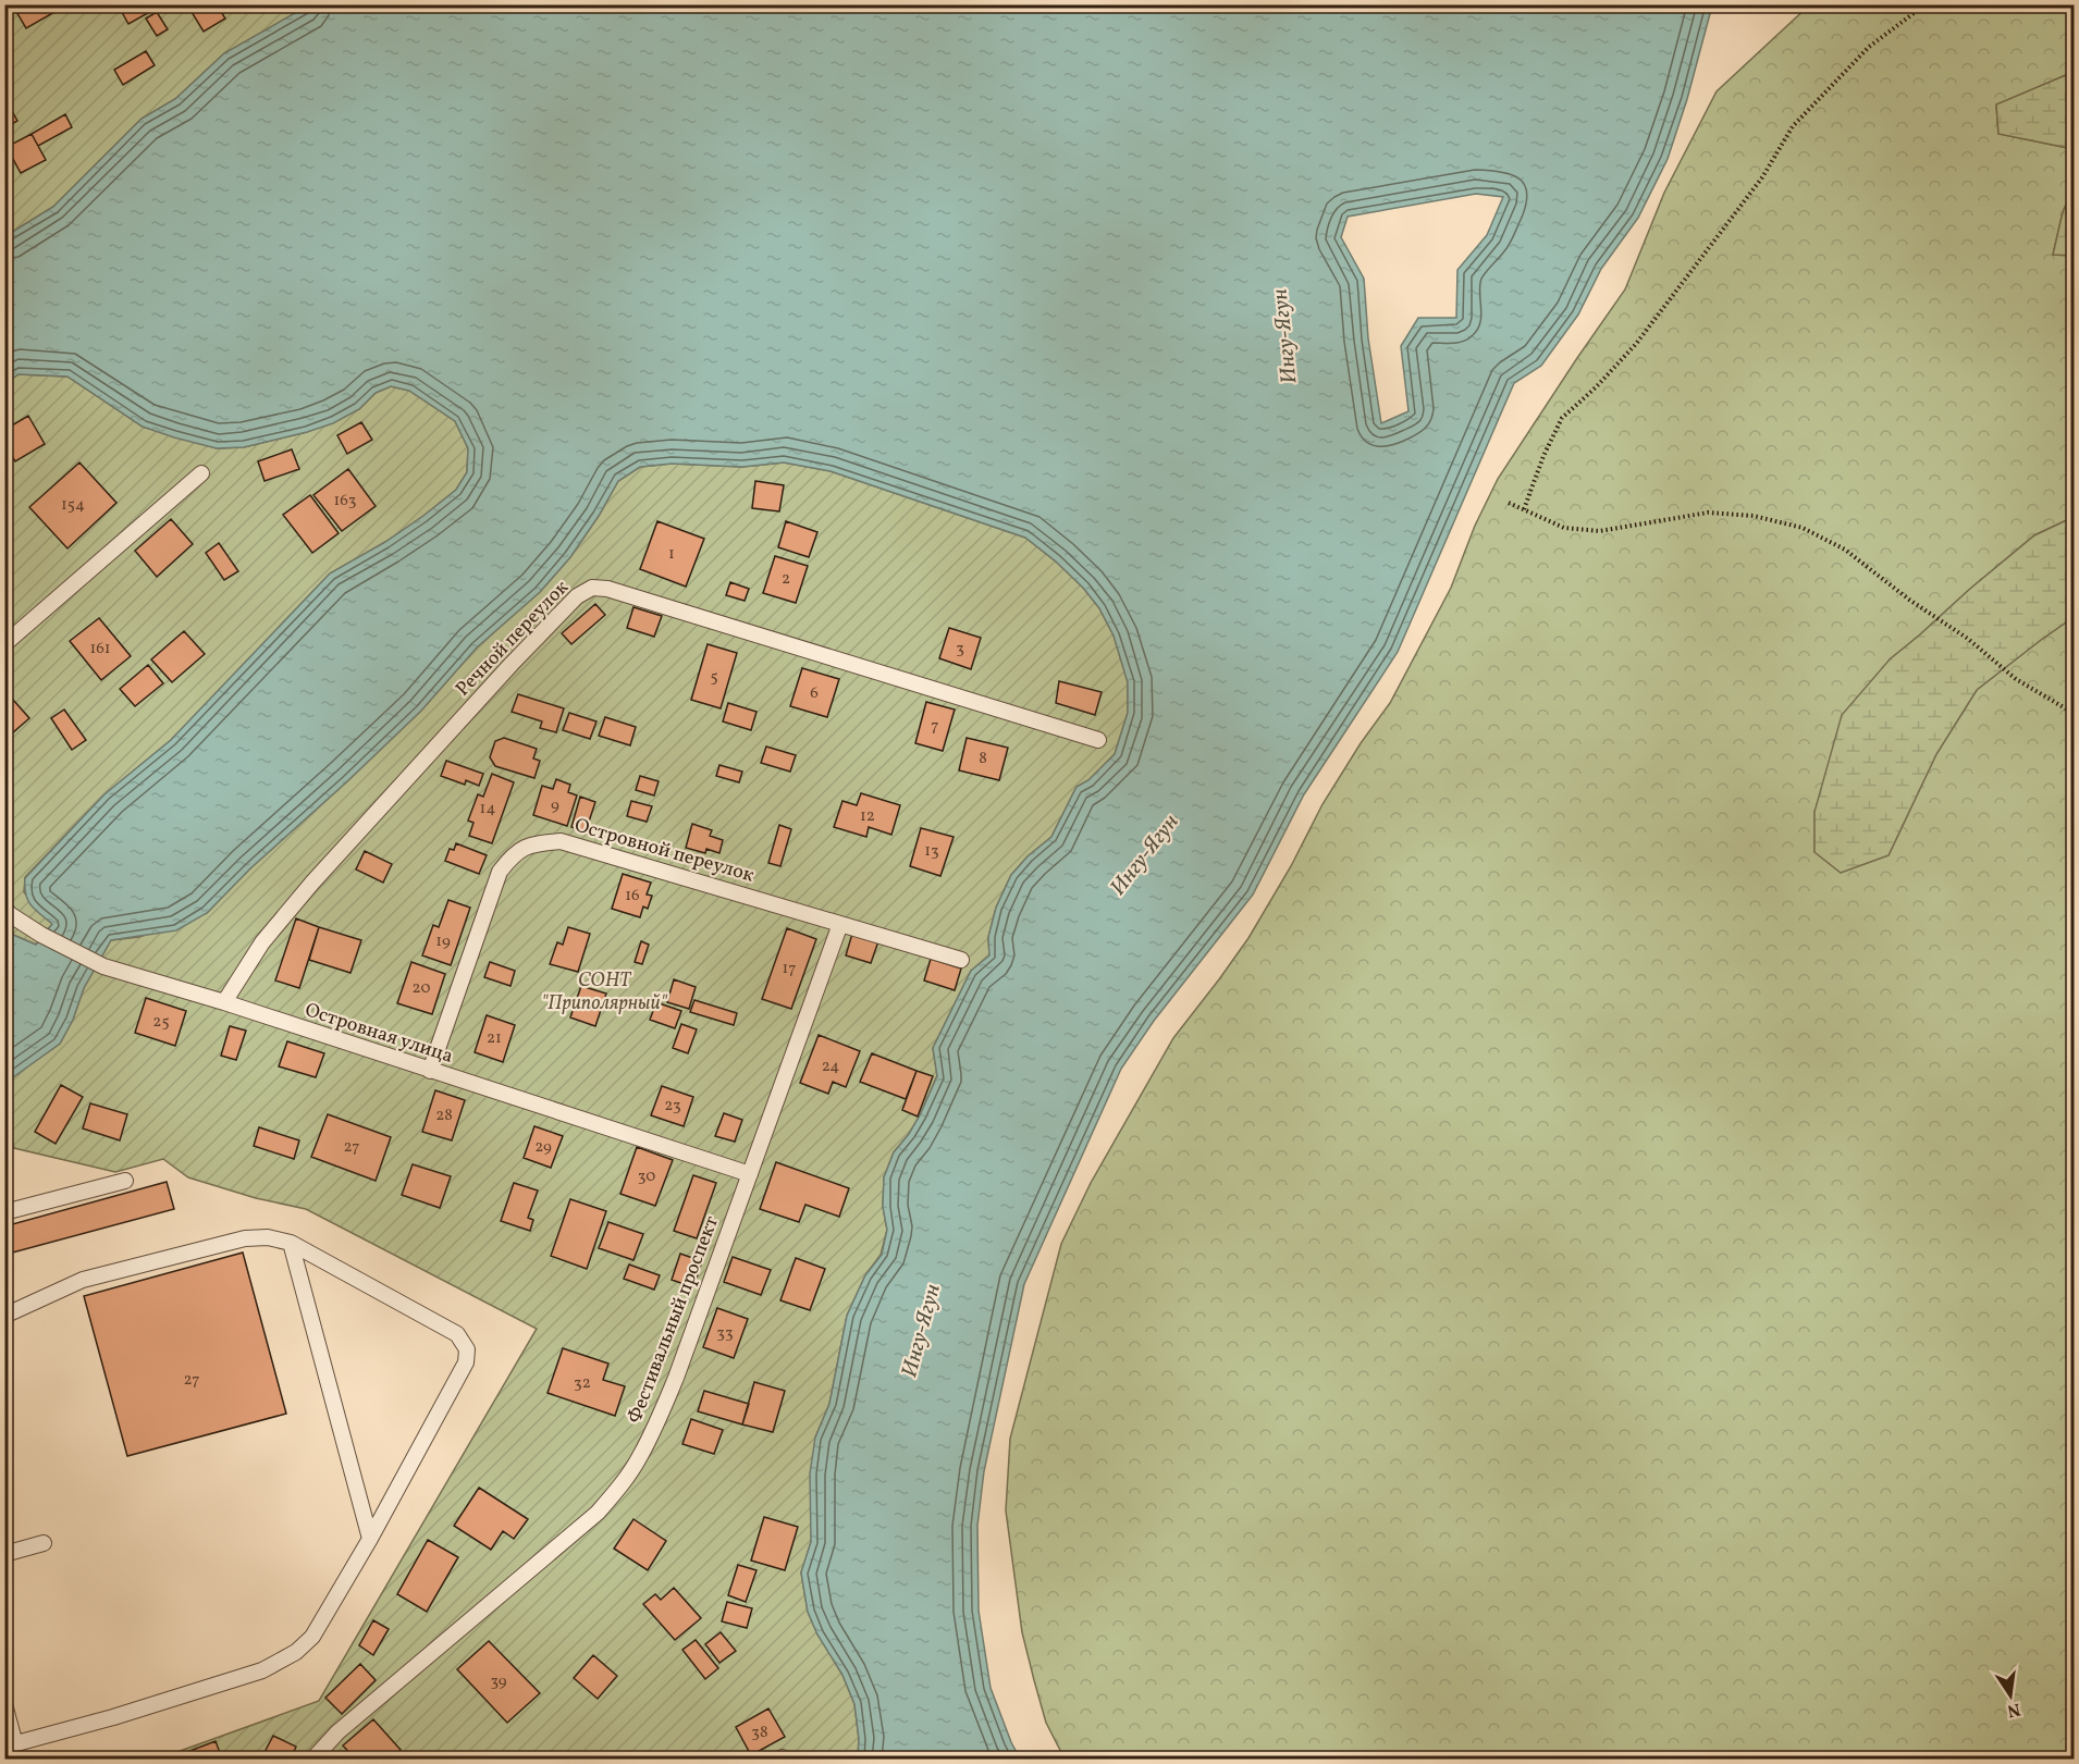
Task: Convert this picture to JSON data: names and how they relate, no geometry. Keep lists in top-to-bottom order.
{
  "streets": {
    "lane": [
      "Речной переулок",
      "Островной переулок",
      "Островная улица",
      "Фестивальный проспект"
    ]
  },
  "crossings": [
    ["Речной переулок", "Островная улица"],
    ["Островной переулок", "Островная улица"],
    ["Островной переулок", "Фестивальный проспект"],
    ["Островная улица", "Фестивальный проспект"]
  ],
  "water": ["Ингу-Ягун"],
  "parks": ["СОНТ \"Приполярный\""],
  "house_numbers": [
    "163",
    "154",
    "1",
    "2",
    "161",
    "3",
    "5",
    "6",
    "7",
    "8",
    "9",
    "14",
    "12",
    "13",
    "16",
    "19",
    "17",
    "20",
    "25",
    "21",
    "24",
    "23",
    "28",
    "27",
    "29",
    "30",
    "33",
    "27",
    "32",
    "39",
    "38"
  ],
  "north": "bottom"
}
